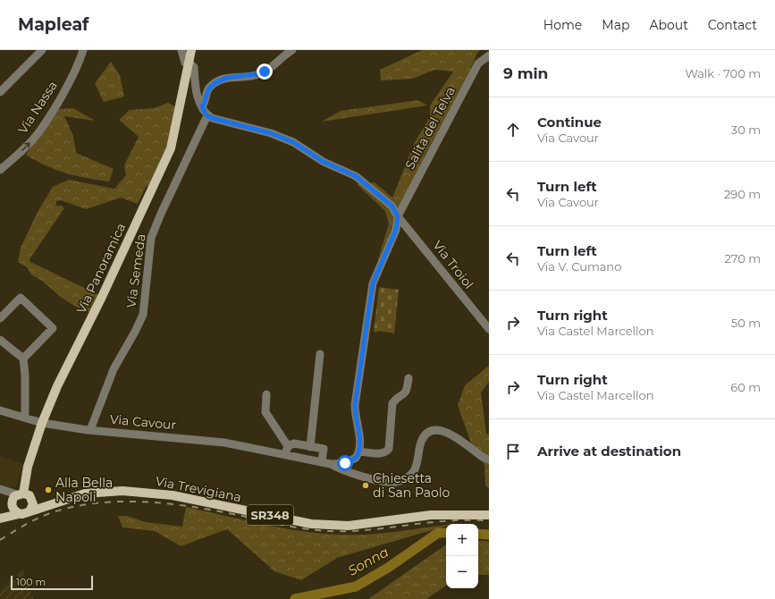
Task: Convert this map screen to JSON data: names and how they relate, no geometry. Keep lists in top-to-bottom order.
{
  "streets": {
    "main road": ["Via Panoramica", "Via Trevigiana", "SR348"],
    "street": [
      "Via Nassa",
      "Salita del Telva",
      "Via Troiol",
      "Via Semeda",
      "Via Cavour"
    ]
  },
  "crossings": [
    ["Salita del Telva", "Via Troiol"],
    ["Via Troiol", "Via Semeda"],
    ["Via Panoramica", "Via Cavour"],
    ["Via Panoramica", "Via Trevigiana"],
    ["Via Semeda", "Via Cavour"]
  ],
  "water": ["Sonna"],
  "places": ["Chiesetta di San Paolo", "Alla Bella Napoli"],
  "scale_bar": "100 m",
  "page": {
    "header": "Mapleaf",
    "nav": [
      "Home",
      "Map",
      "About",
      "Contact"
    ],
    "heading": ["9 min", "Walk · 700 m"],
    "list": [
      ["Continue", "Via Cavour", "30 m"],
      ["Turn left", "Via Cavour", "290 m"],
      ["Turn left", "Via V. Cumano", "270 m"],
      ["Turn right", "Via Castel Marcellon", "50 m"],
      ["Turn right", "Via Castel Marcellon", "60 m"],
      "Arrive at destination"
    ],
    "map_buttons": ["+", "−"],
    "scale": "100 m"
  }
}
